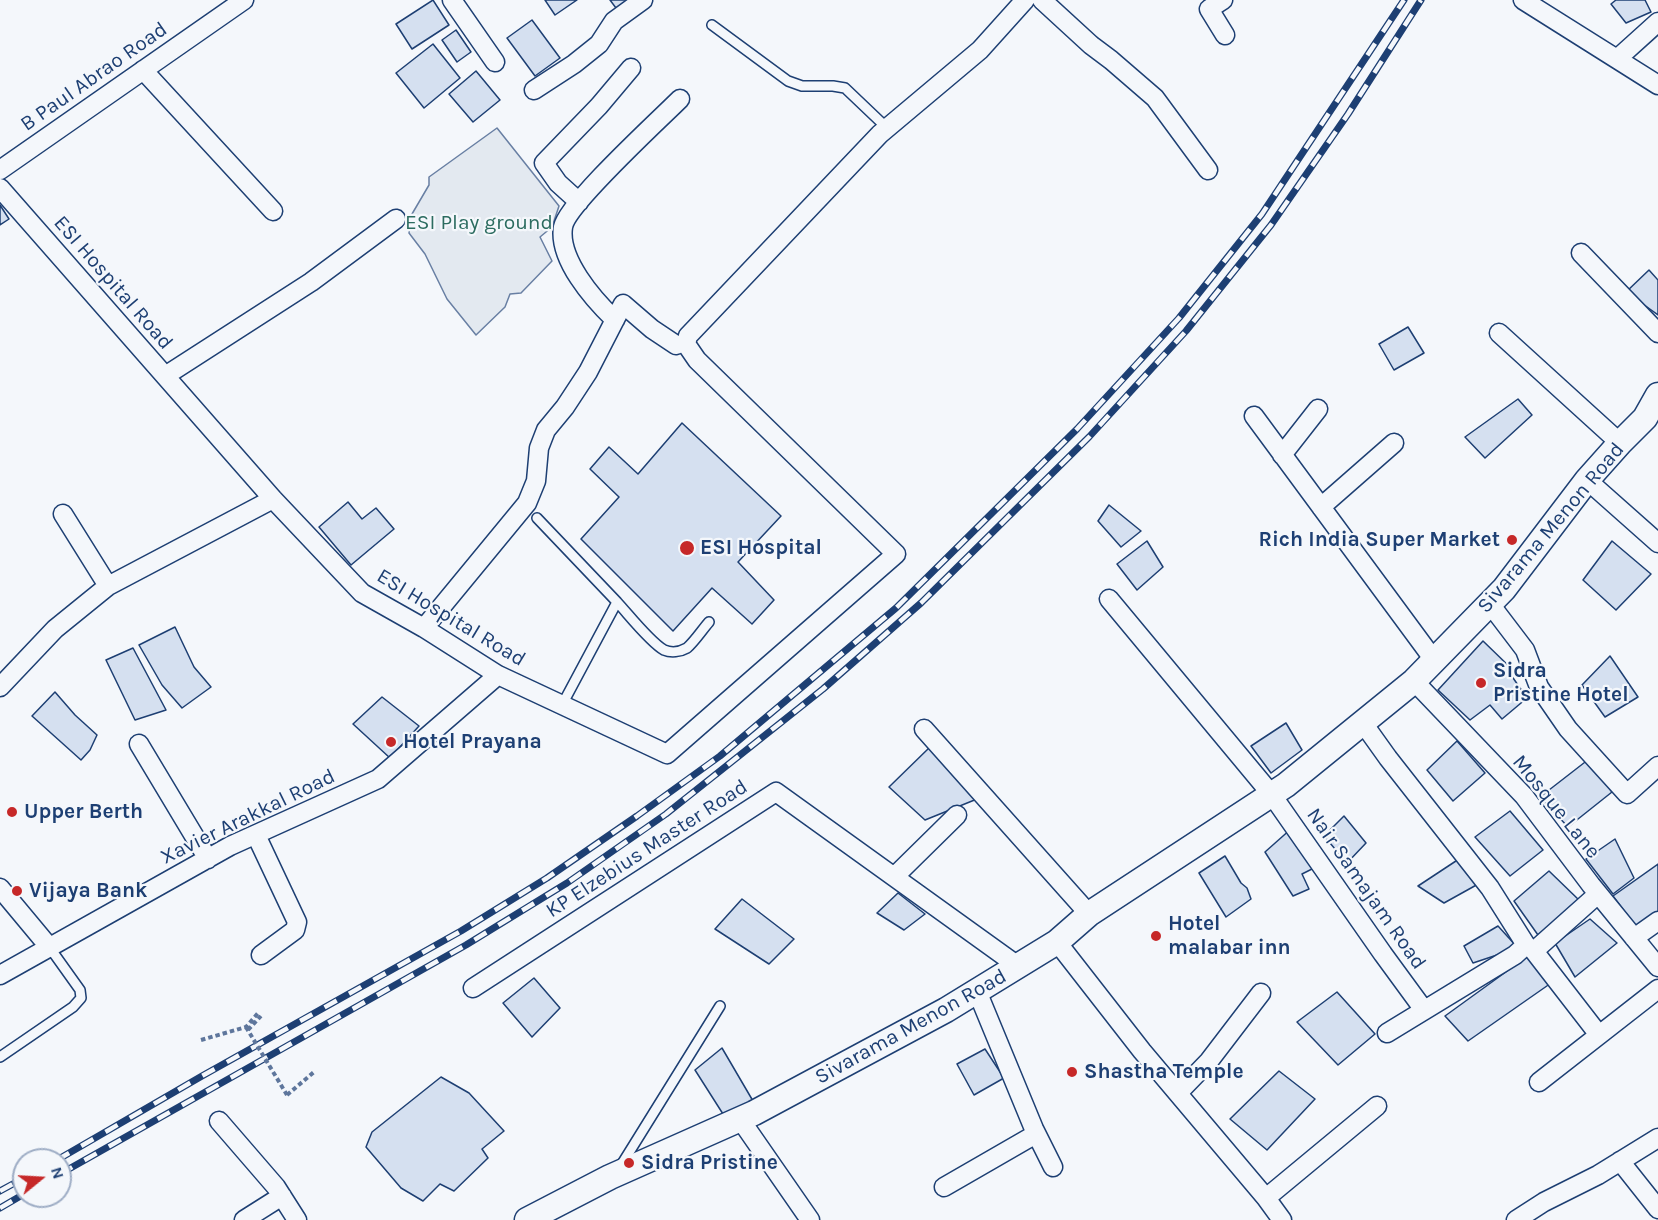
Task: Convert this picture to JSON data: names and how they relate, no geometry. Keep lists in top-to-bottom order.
{
  "streets": {
    "street": [
      "B Paul Abrao Road",
      "ESI Hospital Road",
      "Sivarama Menon Road",
      "Mosque Lane",
      "Xavier Arakkal Road",
      "KP Elzebius Master Road",
      "Nair Samajam Road"
    ]
  },
  "crossings": [
    ["ESI Hospital Road", "Xavier Arakkal Road"],
    ["Sivarama Menon Road", "Mosque Lane"],
    ["Sivarama Menon Road", "KP Elzebius Master Road"],
    ["Sivarama Menon Road", "Nair Samajam Road"]
  ],
  "parks": ["ESI Play ground"],
  "places": [
    "Rich India Super Market",
    "ESI Hospital",
    "Sidra Pristine Hotel",
    "Hotel Prayana",
    "Upper Berth",
    "Vijaya Bank",
    "Hotel malabar inn",
    "Shastha Temple",
    "Sidra Pristine"
  ],
  "north": "right"
}
